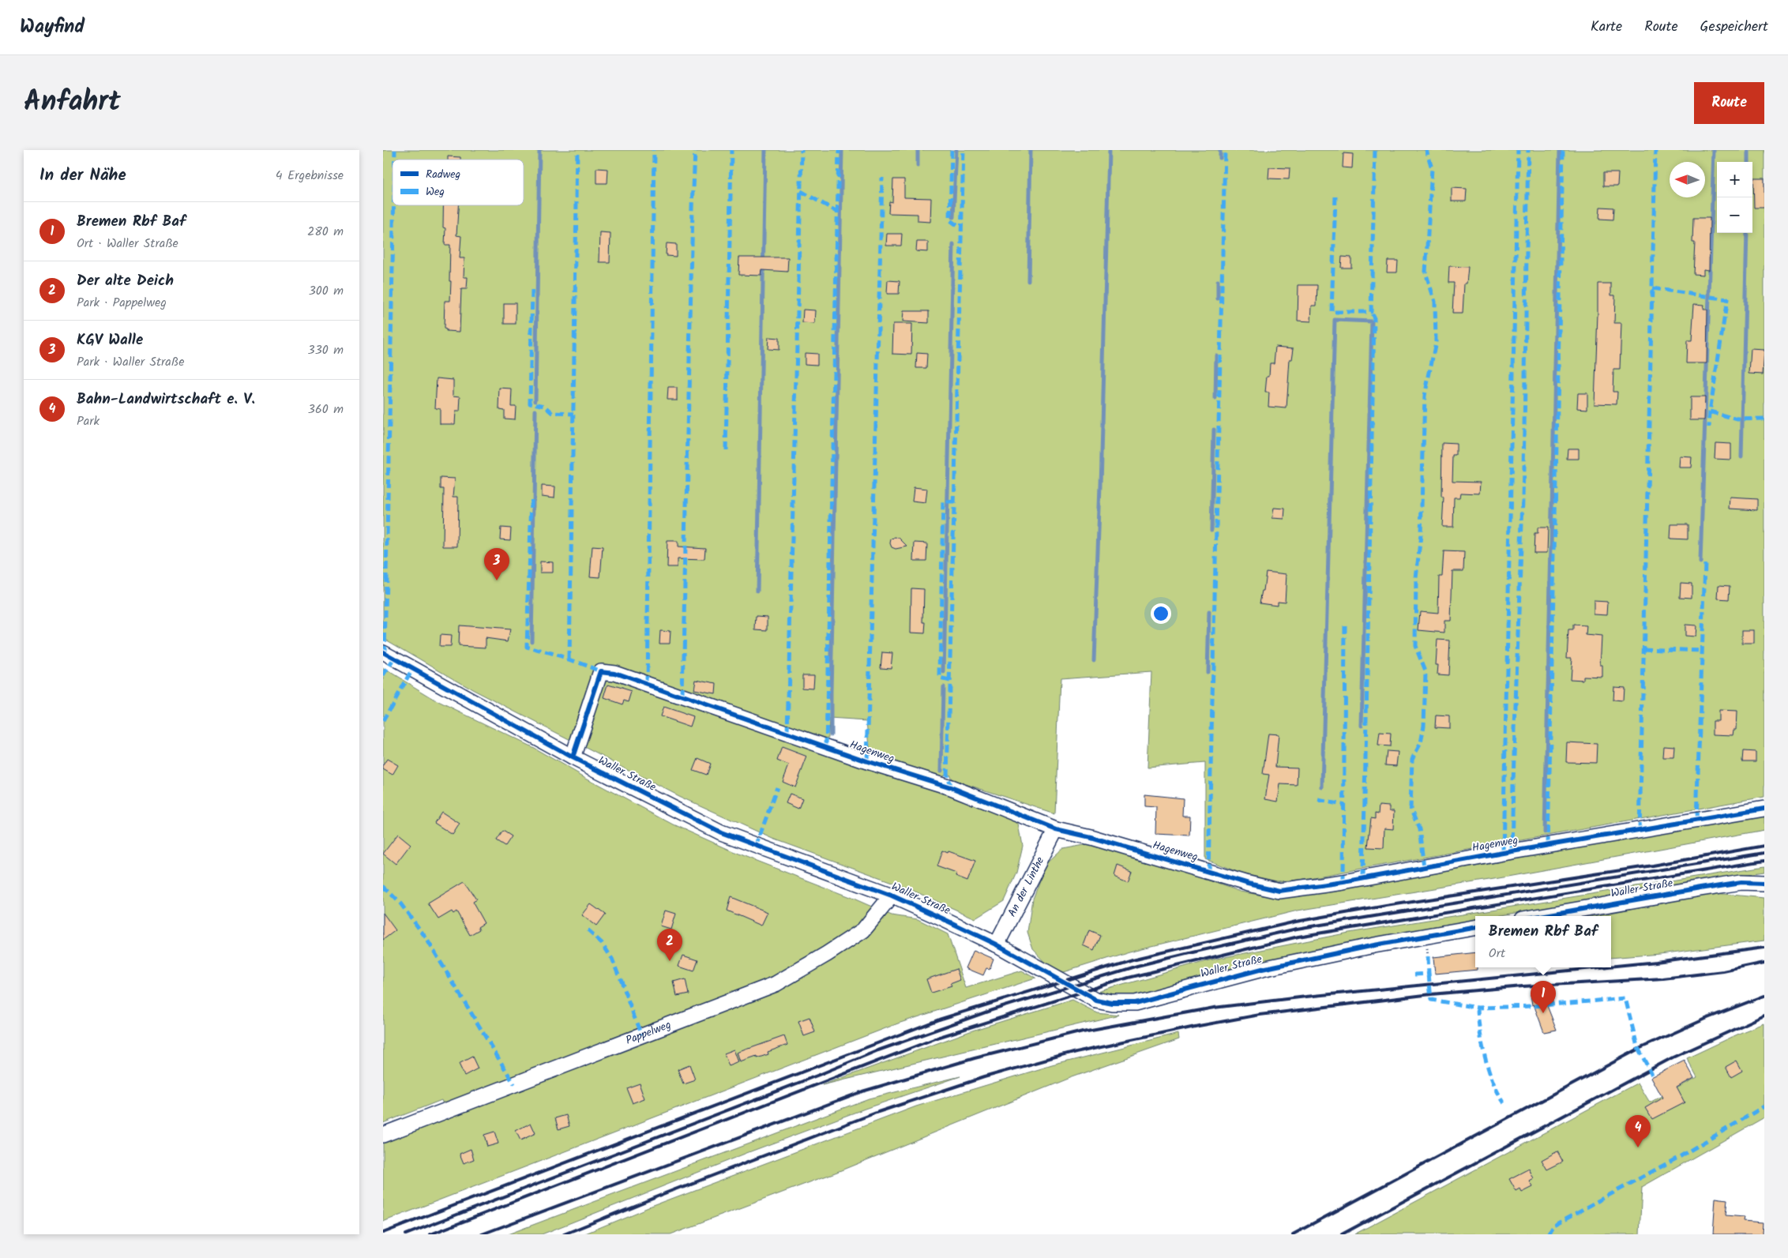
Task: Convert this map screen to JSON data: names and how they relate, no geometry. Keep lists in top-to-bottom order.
{
  "streets": {
    "street": [
      "Hagenweg",
      "Waller Straße",
      "An der Linthe",
      "Pappelweg"
    ]
  },
  "crossings": [
    ["Hagenweg", "Waller Straße"],
    ["Hagenweg", "An der Linthe"],
    ["Waller Straße", "An der Linthe"],
    ["Waller Straße", "Pappelweg"]
  ],
  "legend": ["Radweg", "Weg"],
  "north": "left",
  "page": {
    "header": "Wayfind",
    "nav": ["Karte", "Route", "Gespeichert"],
    "title": "Anfahrt",
    "buttons": "Route",
    "heading": ["In der Nähe", "4 Ergebnisse"],
    "map_buttons": ["+", "−"],
    "list": [
      {
        "mark": "1",
        "name": "Bremen Rbf Baf",
        "note": "Ort · Waller Straße",
        "value": "280 m"
      },
      {
        "mark": "2",
        "name": "Der alte Deich",
        "note": "Park · Pappelweg",
        "value": "300 m"
      },
      {
        "mark": "3",
        "name": "KGV Walle",
        "note": "Park · Waller Straße",
        "value": "330 m"
      },
      {
        "mark": "4",
        "name": "Bahn-Landwirtschaft e. V.",
        "note": "Park",
        "value": "360 m"
      }
    ],
    "pins": [
      "3",
      "2",
      "1",
      "4"
    ],
    "popup": ["Bremen Rbf Baf", "Ort"]
  }
}
